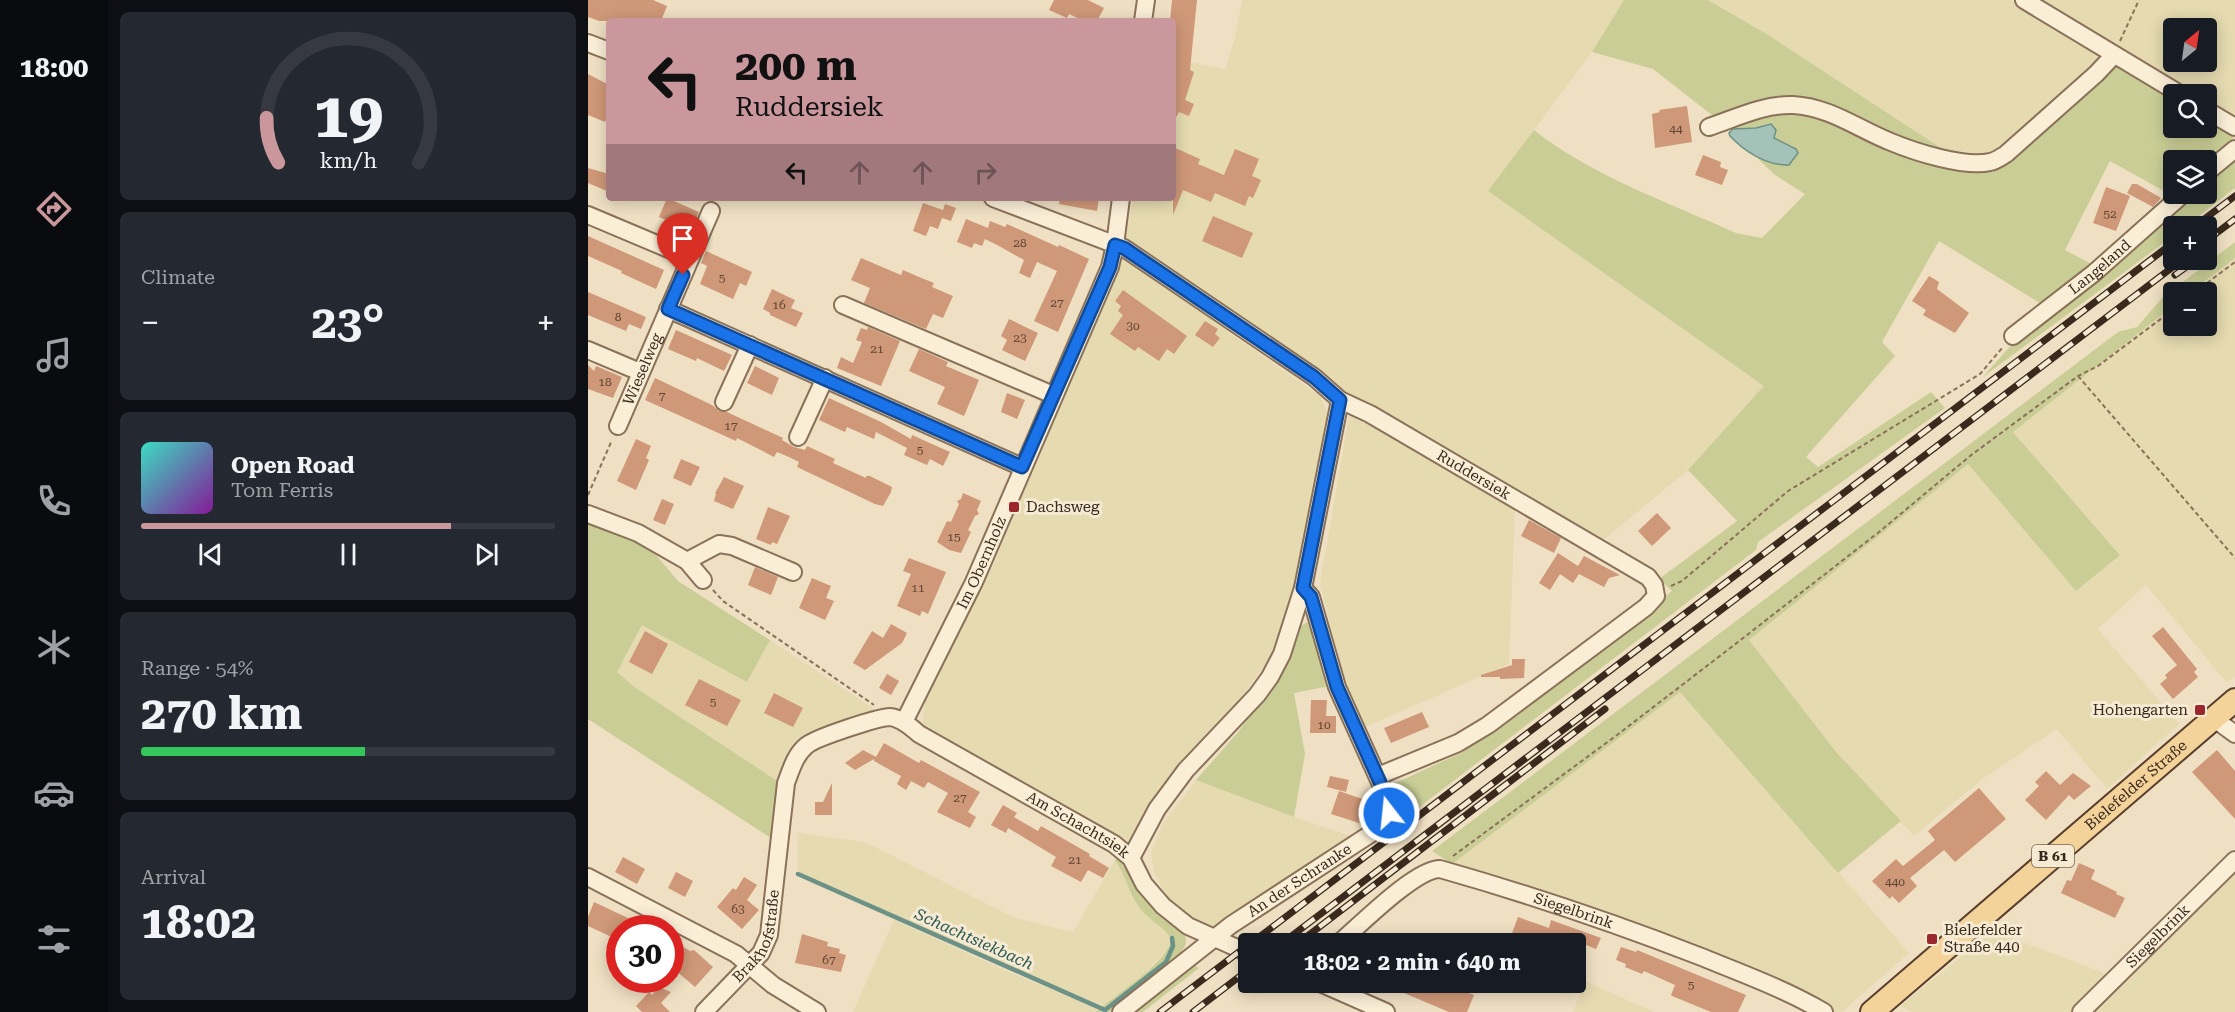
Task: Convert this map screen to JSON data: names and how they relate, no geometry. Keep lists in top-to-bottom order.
{
  "streets": {
    "main road": ["Bielefelder Straße", "B 61"],
    "street": [
      "Langeland",
      "Wieselweg",
      "Ruddersiek",
      "Im Obernholz",
      "Am Schachtsiek",
      "An der Schranke",
      "Siegelbrink",
      "Brakhofstraße"
    ]
  },
  "crossings": [
    ["Ruddersiek", "Im Obernholz"],
    ["Im Obernholz", "Am Schachtsiek"],
    ["Im Obernholz", "Brakhofstraße"],
    ["Am Schachtsiek", "An der Schranke"],
    ["Am Schachtsiek", "Brakhofstraße"]
  ],
  "water": ["Schachtsiekbach"],
  "places": {
    "transit": ["Dachsweg", "Hohengarten", "Bielefelder Straße 440"]
  },
  "house_numbers": [
    "44",
    "52",
    "28",
    "5",
    "27",
    "16",
    "8",
    "30",
    "23",
    "21",
    "18",
    "7",
    "17",
    "5",
    "15",
    "11",
    "5",
    "10",
    "27",
    "21",
    "440",
    "63",
    "67",
    "5"
  ],
  "north": "top right",
  "page": {
    "tabs": "18:00",
    "map_buttons": ["+", "−"],
    "turn": ["200 m", "Ruddersiek"],
    "tile": [
      "Climate",
      ["Range · 54%", "270 km"],
      ["Arrival", "18:02"]
    ],
    "heat": ["−", "23°", "+"],
    "song": ["Open Road", "Tom Ferris"],
    "limit": "30",
    "trip": "18:02 · 2 min · 640 m",
    "gauge": ["19", "km/h"]
  }
}
